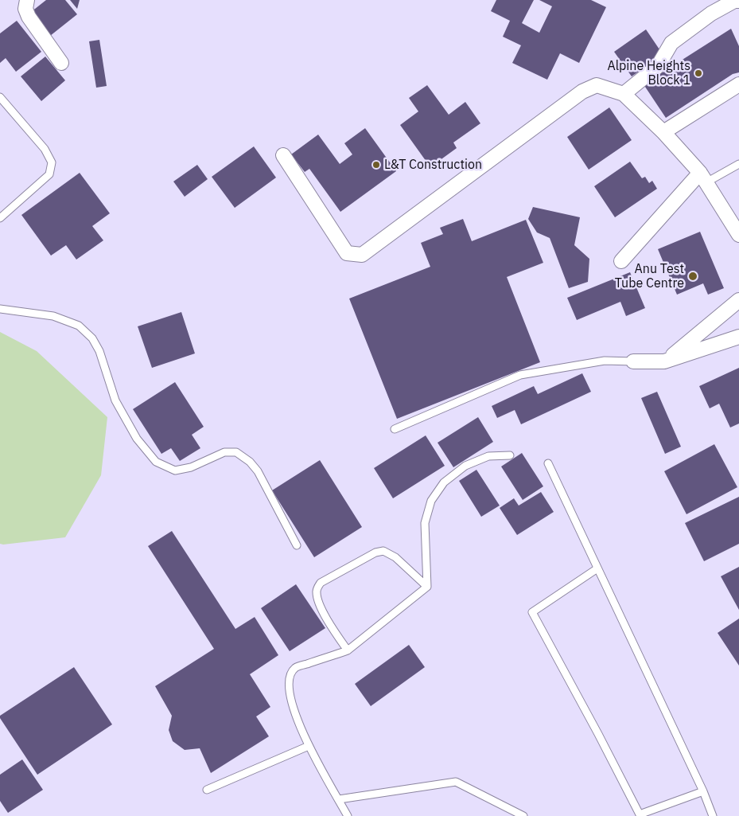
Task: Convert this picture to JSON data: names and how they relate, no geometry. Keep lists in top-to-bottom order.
{
  "places": ["Alpine Heights Block 1", "L&T Construction", "Anu Test Tube Centre"]
}
